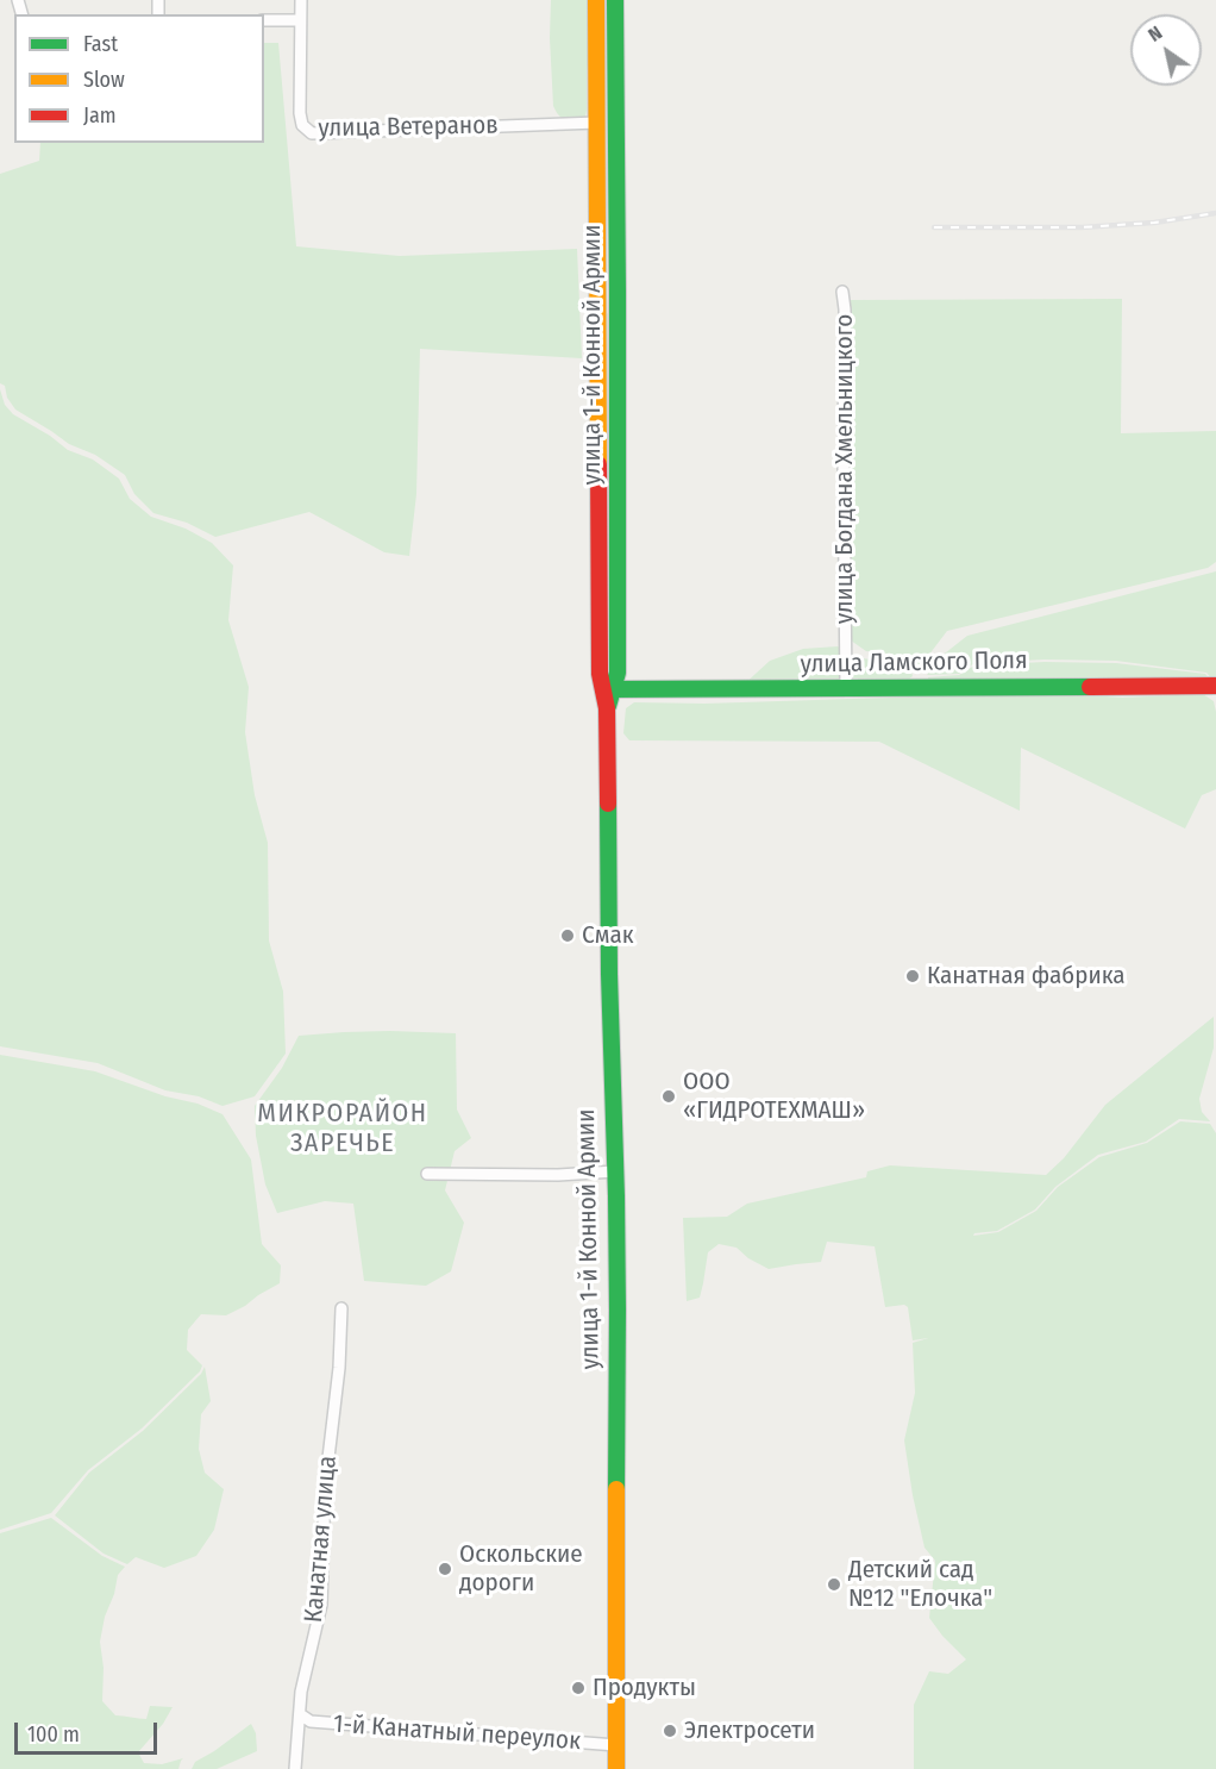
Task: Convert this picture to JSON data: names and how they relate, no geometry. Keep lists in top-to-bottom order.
{
  "streets": {
    "main road": ["улица 1-й Конной Армии", "улица Ламского Поля"],
    "street": [
      "улица Ветеранов",
      "улица Богдана Хмельницкого",
      "Канатная улица",
      "1-й Канатный переулок"
    ]
  },
  "crossings": [
    ["улица Ветеранов", "улица 1-й Конной Армии"],
    ["улица 1-й Конной Армии", "улица Ламского Поля"],
    ["улица 1-й Конной Армии", "1-й Канатный переулок"],
    ["улица Богдана Хмельницкого", "улица Ламского Поля"],
    ["Канатная улица", "1-й Канатный переулок"]
  ],
  "districts": ["МИКРОРАЙОН ЗАРЕЧЬЕ"],
  "places": [
    "Смак",
    "Канатная фабрика",
    "ООО «ГИДРОТЕХМАШ»",
    "Оскольские дороги",
    "Детский сад №12 \"Елочка\"",
    "Продукты",
    "Электросети"
  ],
  "legend": ["Fast", "Slow", "Jam"],
  "scale_bar": "100 m",
  "north": "top left"
}
